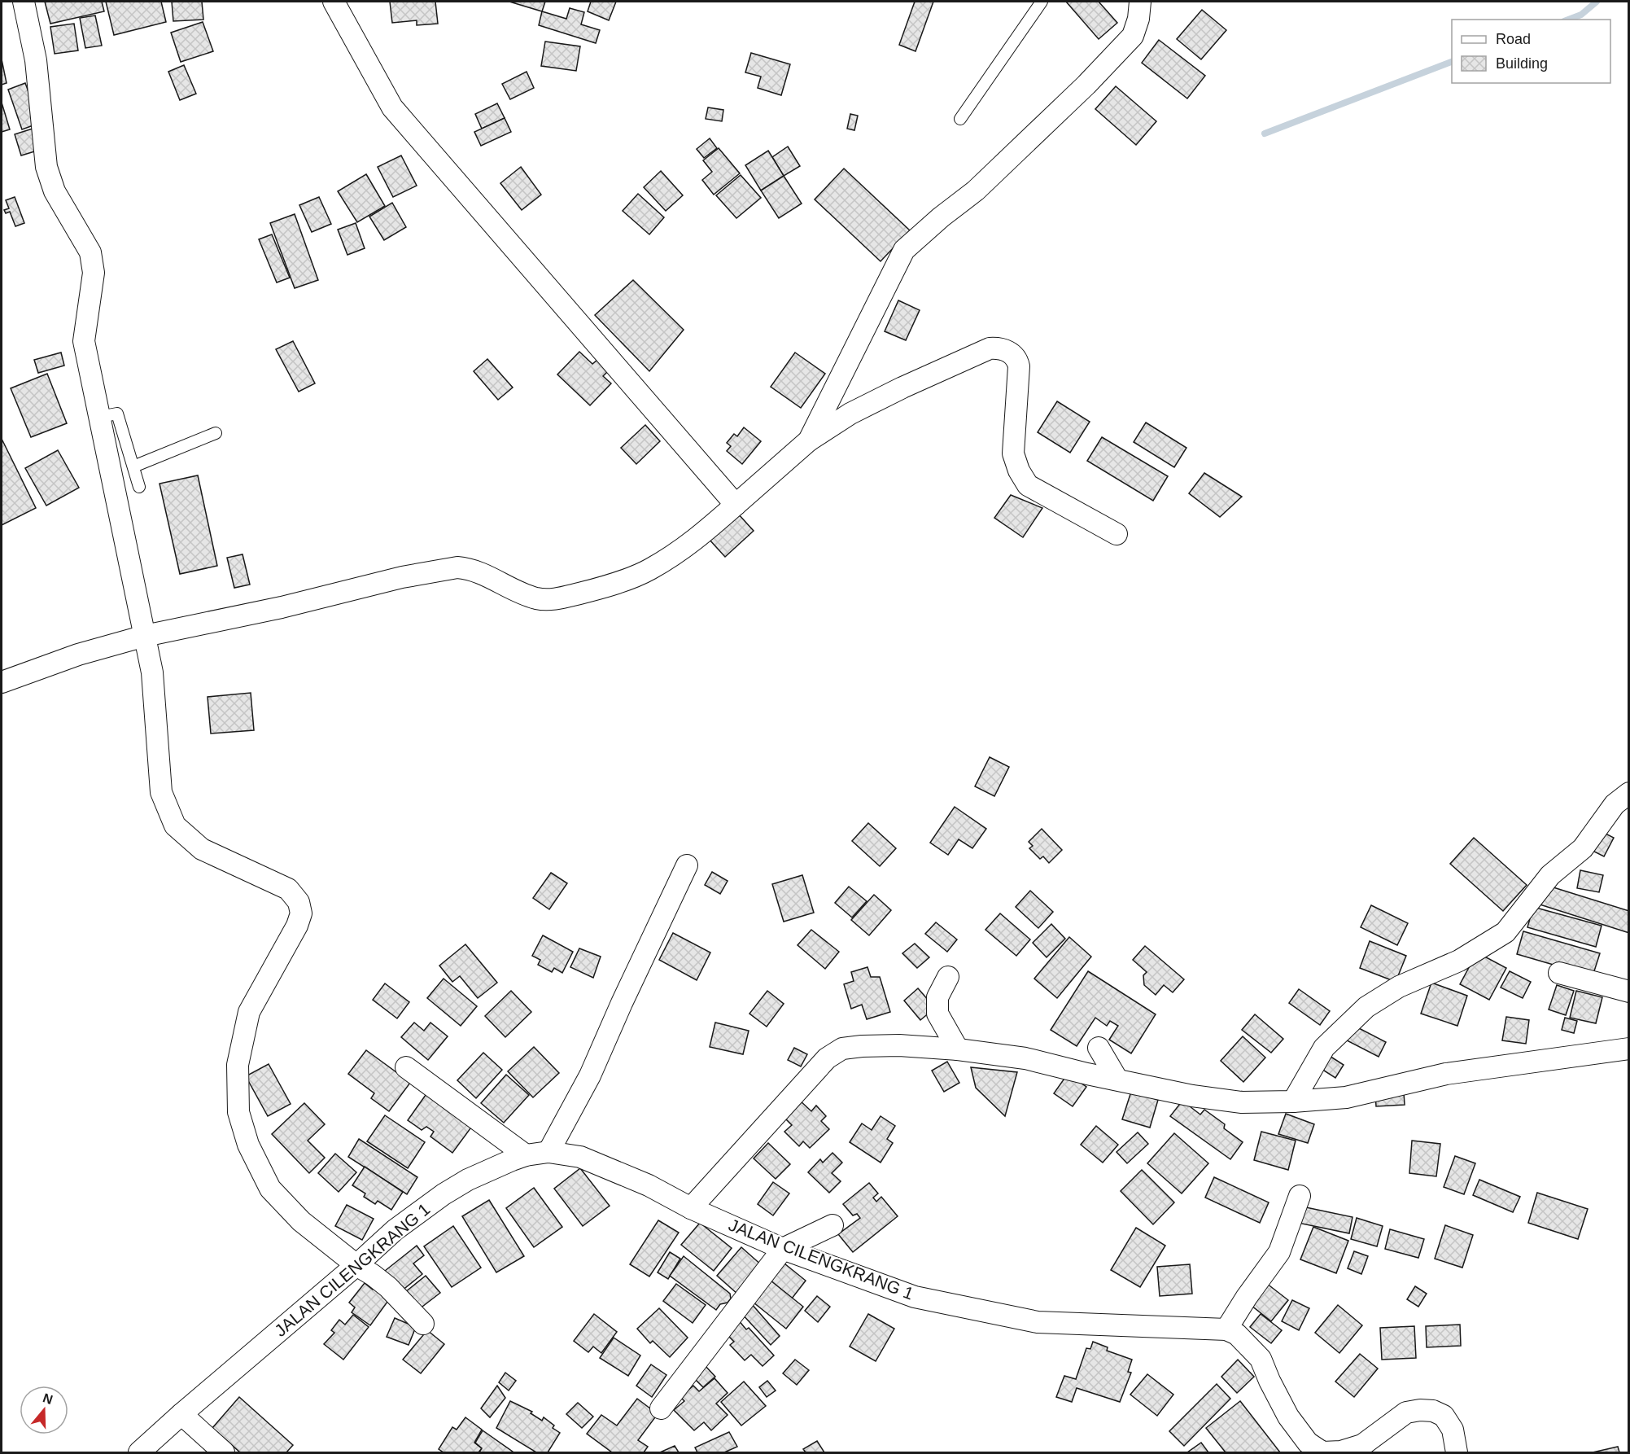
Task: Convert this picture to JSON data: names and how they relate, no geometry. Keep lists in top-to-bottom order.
{
  "streets": {
    "street": ["JALAN CILENGKRANG 1"]
  },
  "legend": ["Road", "Building"],
  "north": "top"
}
